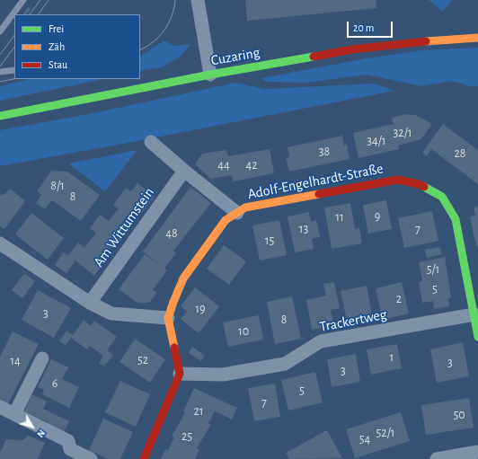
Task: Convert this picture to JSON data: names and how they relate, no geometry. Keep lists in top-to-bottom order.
{
  "streets": {
    "street": [
      "Cuzaring",
      "Adolf-Engelhardt-Straße",
      "Am Wittumstein",
      "Trackertweg"
    ]
  },
  "crossings": [
    ["Adolf-Engelhardt-Straße", "Trackertweg"]
  ],
  "house_numbers": [
    "32/1",
    "34/1",
    "38",
    "28",
    "44",
    "42",
    "8/1",
    "8",
    "9",
    "11",
    "13",
    "7",
    "48",
    "15",
    "5/1",
    "5",
    "2",
    "19",
    "3",
    "8",
    "10",
    "1",
    "52",
    "14",
    "3",
    "3",
    "6",
    "5",
    "7",
    "21",
    "50",
    "52/1",
    "25",
    "54"
  ],
  "legend": ["Frei", "Zäh", "Stau"],
  "scale_bar": "20 m",
  "north": "bottom right"
}
